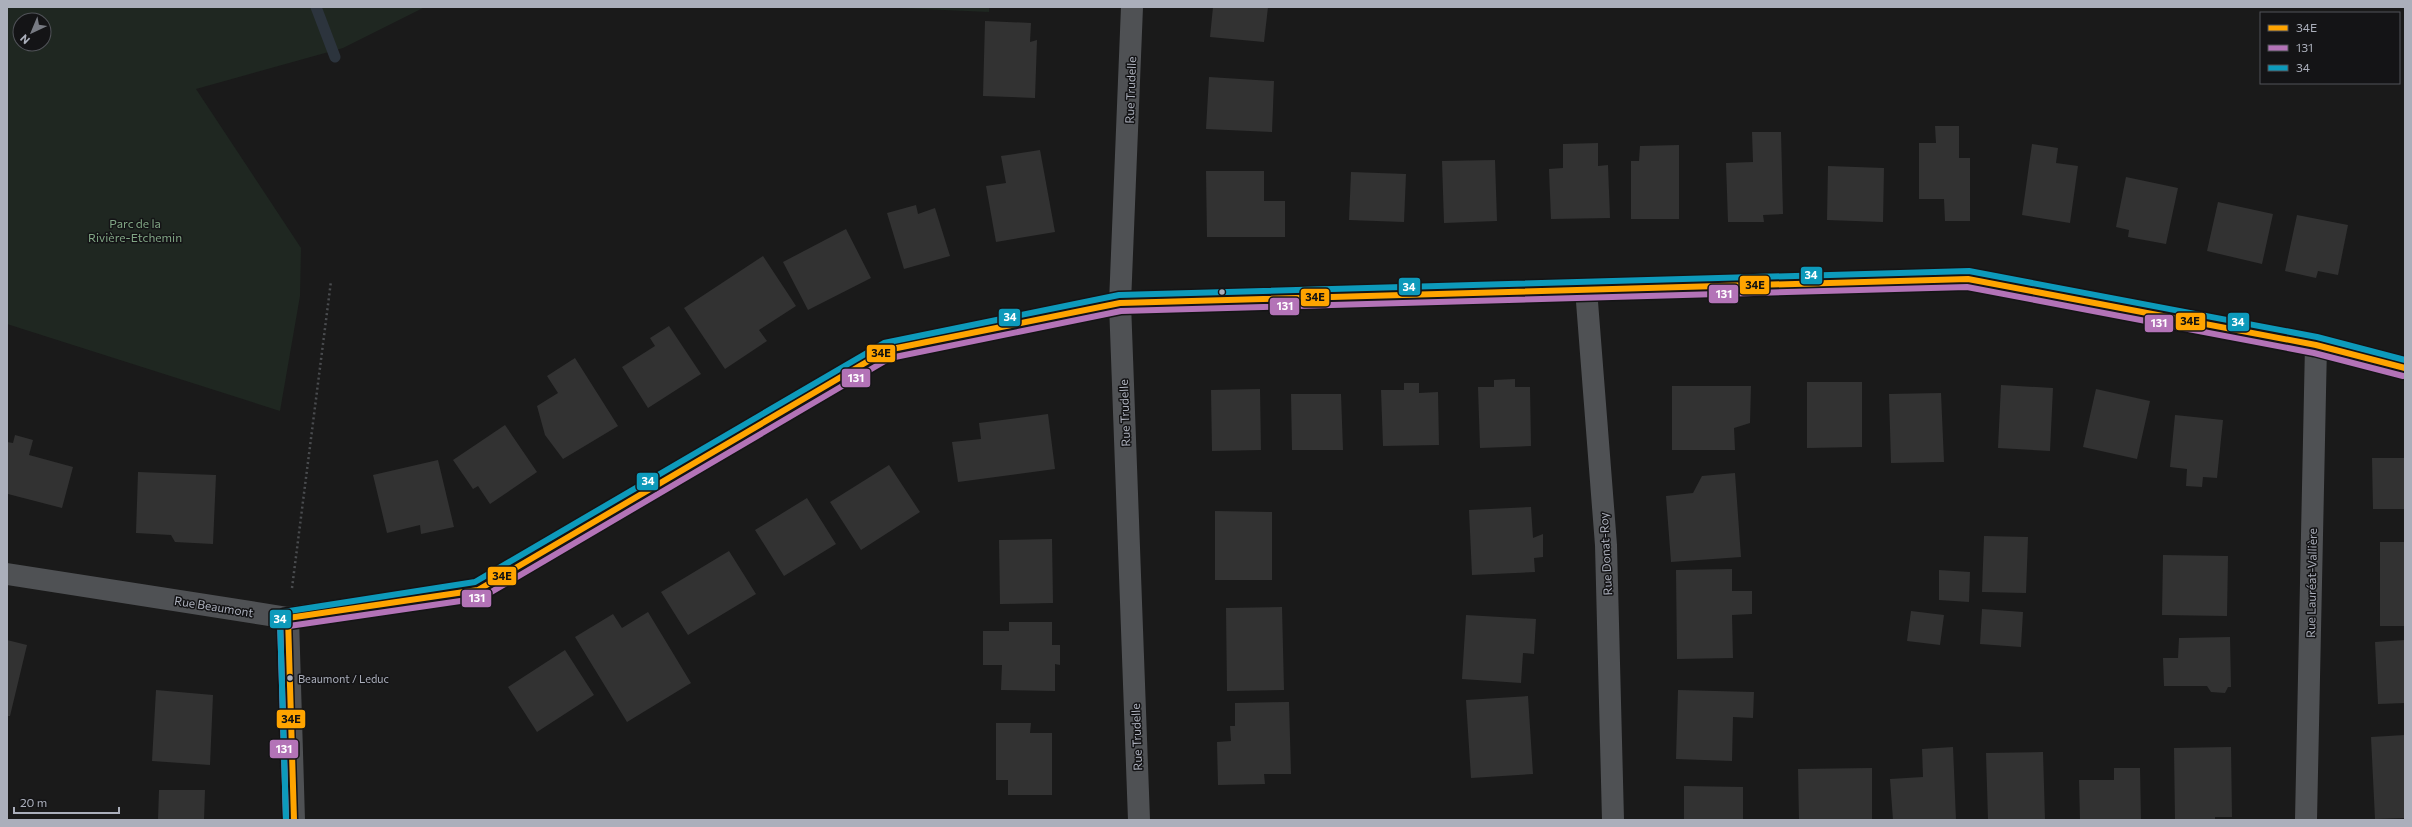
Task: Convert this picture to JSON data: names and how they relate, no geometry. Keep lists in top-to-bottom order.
{
  "streets": {
    "street": [
      "Rue Trudelle",
      "Rue Donat-Roy",
      "Rue Lauréat-Vallière",
      "Rue Beaumont"
    ]
  },
  "crossings": [
    ["Rue Trudelle", "Rue Beaumont"],
    ["Rue Donat-Roy", "Rue Beaumont"],
    ["Rue Lauréat-Vallière", "Rue Beaumont"]
  ],
  "parks": ["Parc de la Rivière-Etchemin"],
  "places": ["Beaumont / Leduc"],
  "lines": ["transit line 34", "transit line 34E", "transit line 131"],
  "legend": ["34E", "131", "34"],
  "scale_bar": "20 m",
  "north": "bottom left"
}
